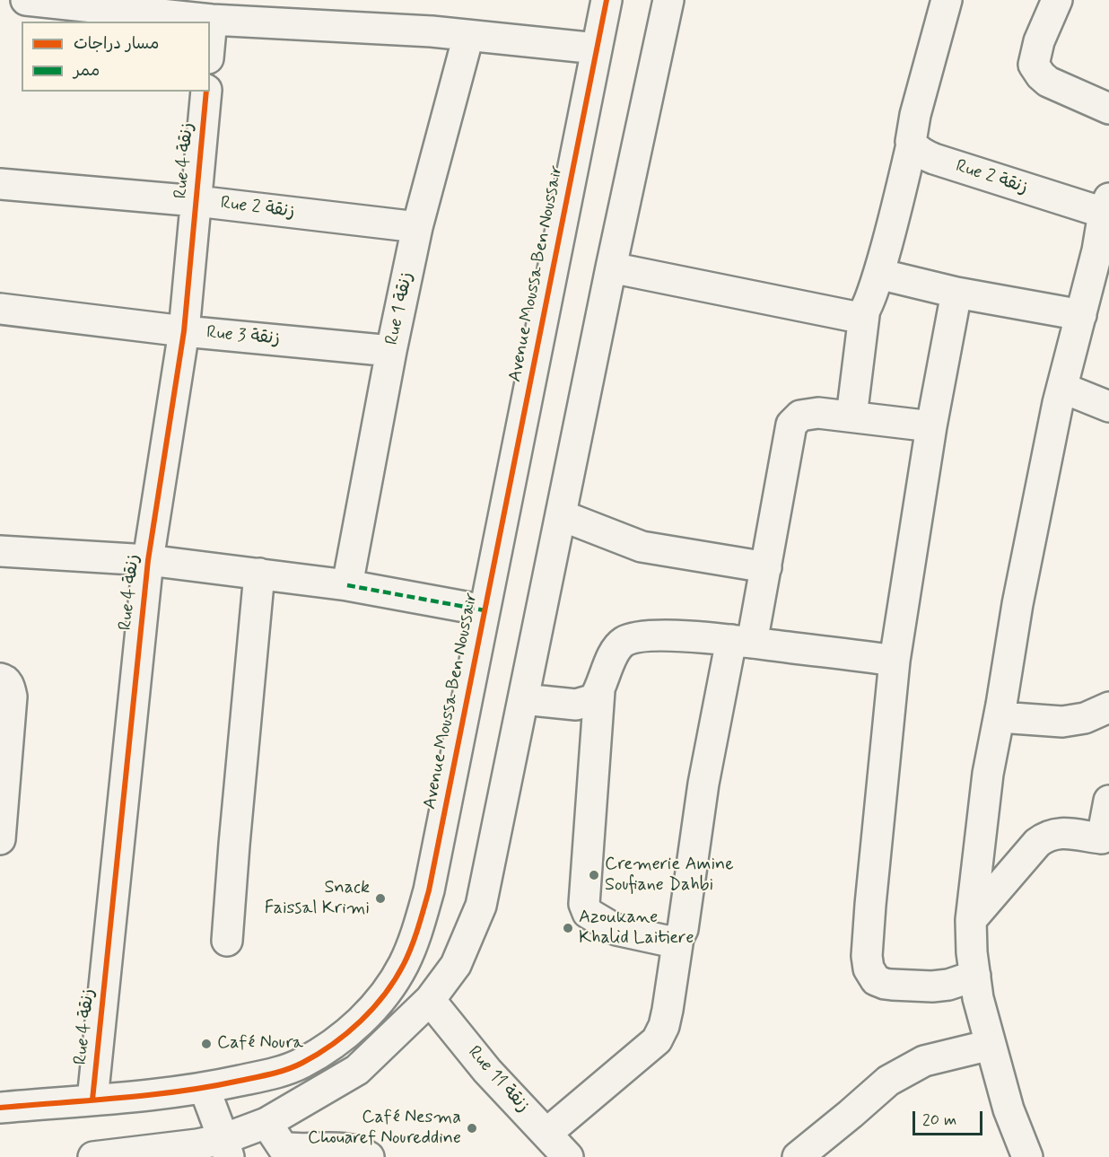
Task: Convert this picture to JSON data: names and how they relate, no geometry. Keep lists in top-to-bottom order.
{
  "streets": {
    "street": [
      "Rue 4 زنقة",
      "Rue 2 زنقة",
      "Avenue Moussa Ben Noussair",
      "Rue 1 زنقة",
      "Rue 3 زنقة",
      "Rue 11 زنقة"
    ]
  },
  "crossings": [
    ["Rue 4 زنقة", "Rue 2 زنقة"],
    ["Rue 4 زنقة", "Avenue Moussa Ben Noussair"],
    ["Rue 4 زنقة", "Rue 3 زنقة"],
    ["Rue 2 زنقة", "Rue 1 زنقة"],
    ["Rue 1 زنقة", "Rue 3 زنقة"]
  ],
  "places": [
    "Cremerie Amine Soufiane Dahbi",
    "Snack Faissal Krimi",
    "Azoukane Khalid Laitiere",
    "Café Noura",
    "Café Nesma Chouaref Noureddine"
  ],
  "legend": ["مسار دراجات", "ممر"],
  "scale_bar": "20 m"
}
